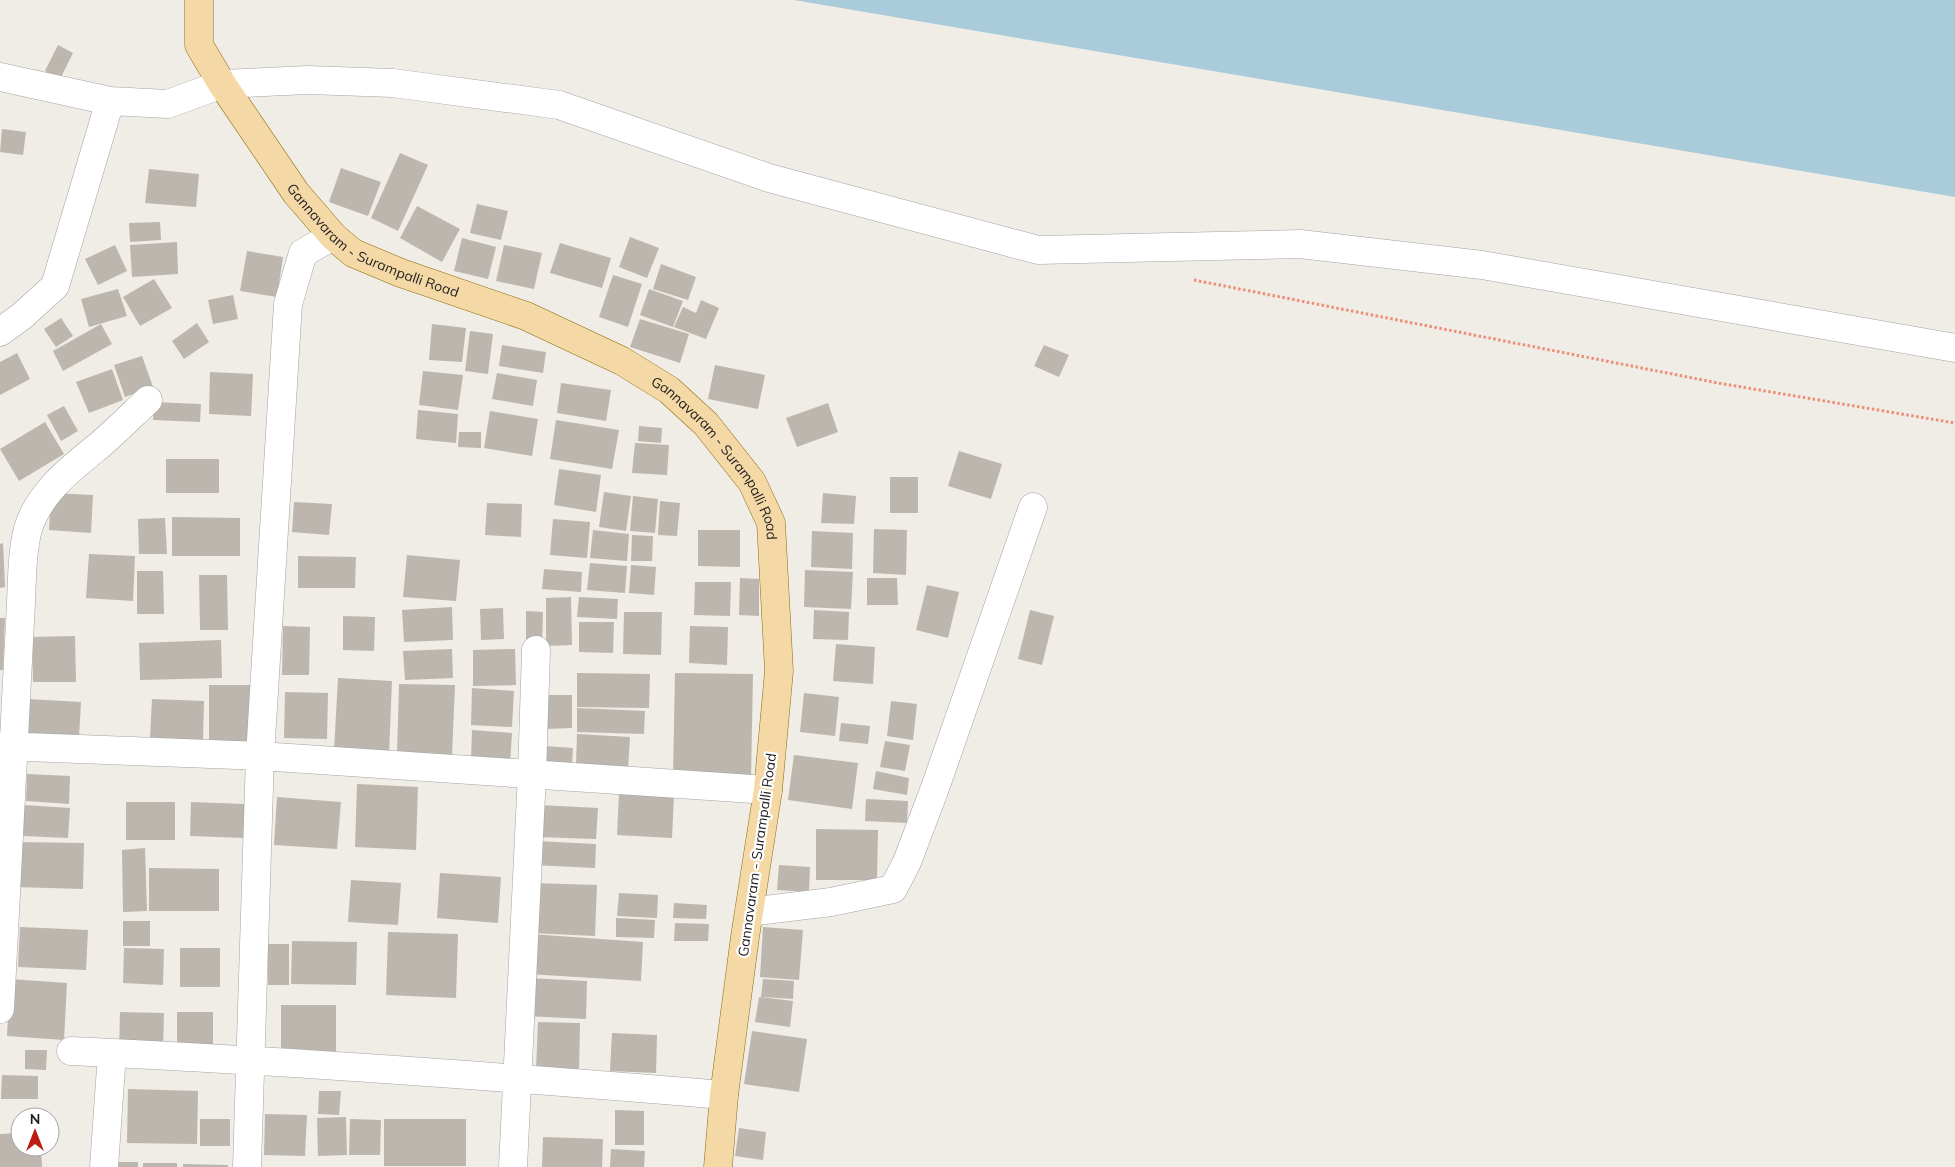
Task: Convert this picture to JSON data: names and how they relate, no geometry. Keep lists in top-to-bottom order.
{
  "streets": {
    "main road": ["Gannavaram - Surampalli Road"]
  },
  "north": "top"
}
